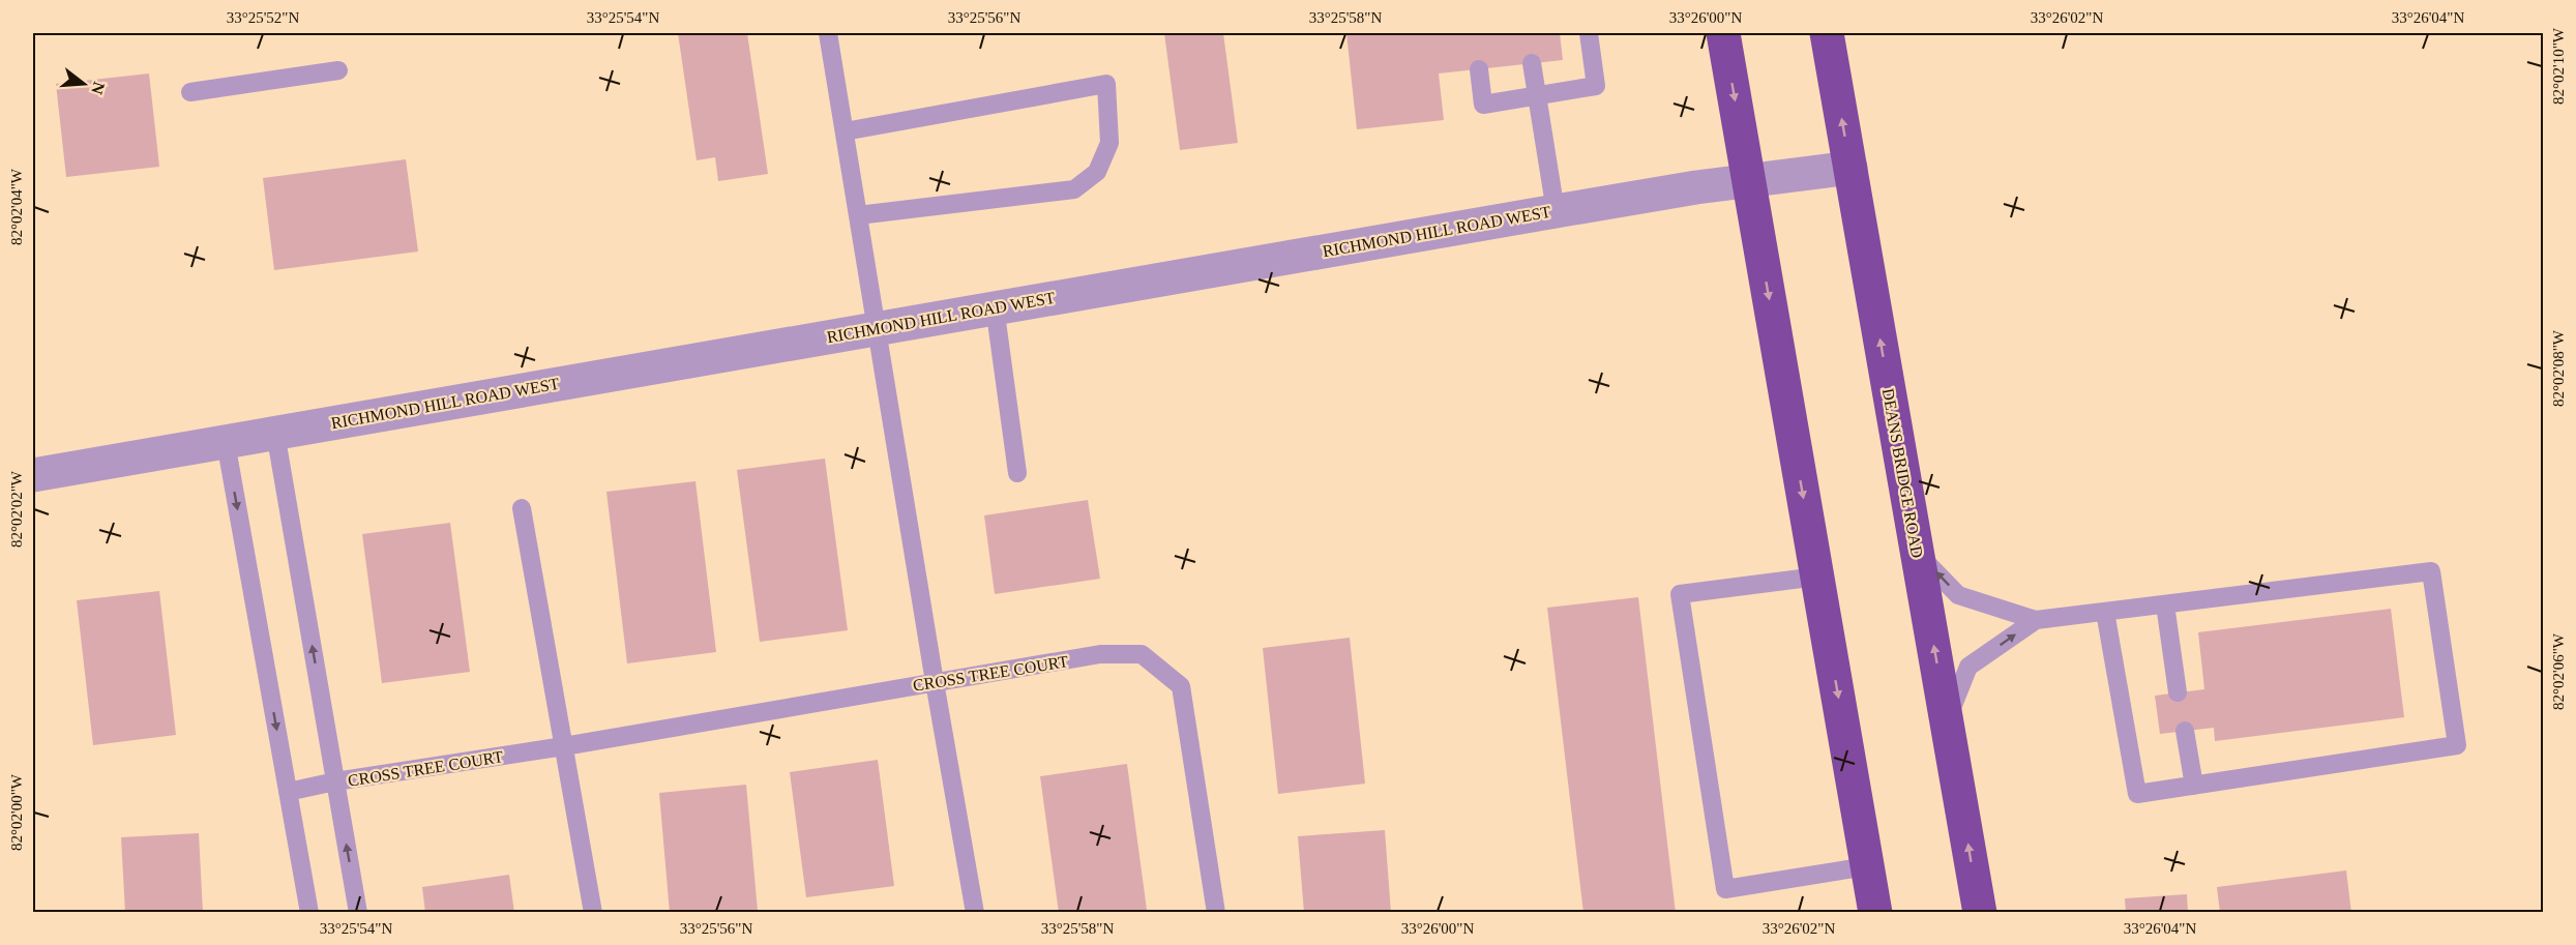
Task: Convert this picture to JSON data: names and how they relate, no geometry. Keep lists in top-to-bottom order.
{
  "streets": {
    "highway": ["DEANS BRIDGE ROAD"],
    "street": ["RICHMOND HILL ROAD WEST"],
    "lane": ["CROSS TREE COURT"]
  },
  "crossings": [
    ["RICHMOND HILL ROAD WEST", "DEANS BRIDGE ROAD"]
  ],
  "north": "right",
  "coordinates": [
    "33°25'52\"N",
    "33°25'54\"N",
    "33°25'56\"N",
    "33°25'58\"N",
    "33°26'00\"N",
    "33°26'02\"N",
    "33°26'04\"N",
    "82°02'10\"W",
    "82°02'04\"W",
    "82°02'08\"W",
    "82°02'02\"W",
    "82°02'06\"W",
    "82°02'00\"W"
  ]
}
